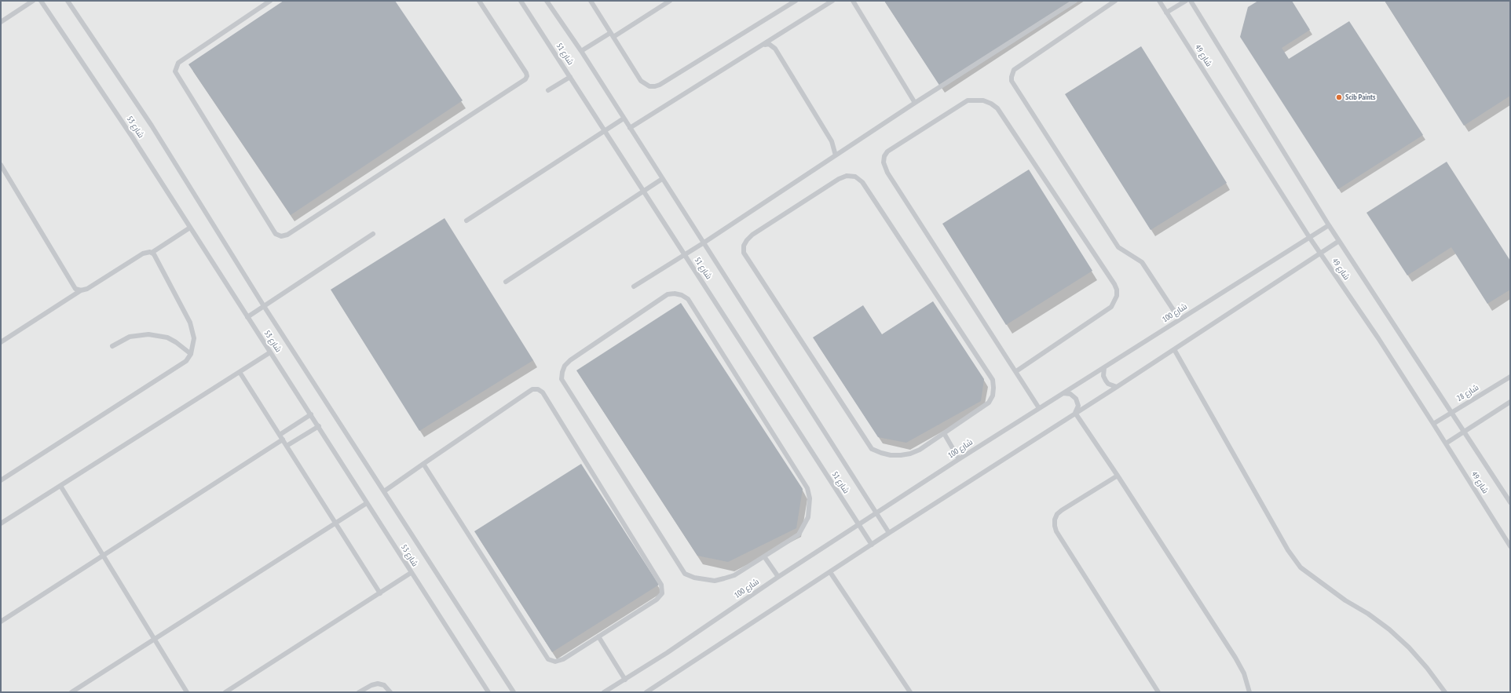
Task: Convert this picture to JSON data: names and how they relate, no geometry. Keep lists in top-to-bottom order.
{
  "streets": {
    "lane": [
      "شارع 51",
      "شارع 49",
      "شارع 53",
      "شارع 100",
      "شارع 28"
    ]
  },
  "crossings": [
    ["شارع 51", "شارع 100"],
    ["شارع 49", "شارع 100"],
    ["شارع 49", "شارع 28"]
  ],
  "places": ["Scib Paints"]
}
